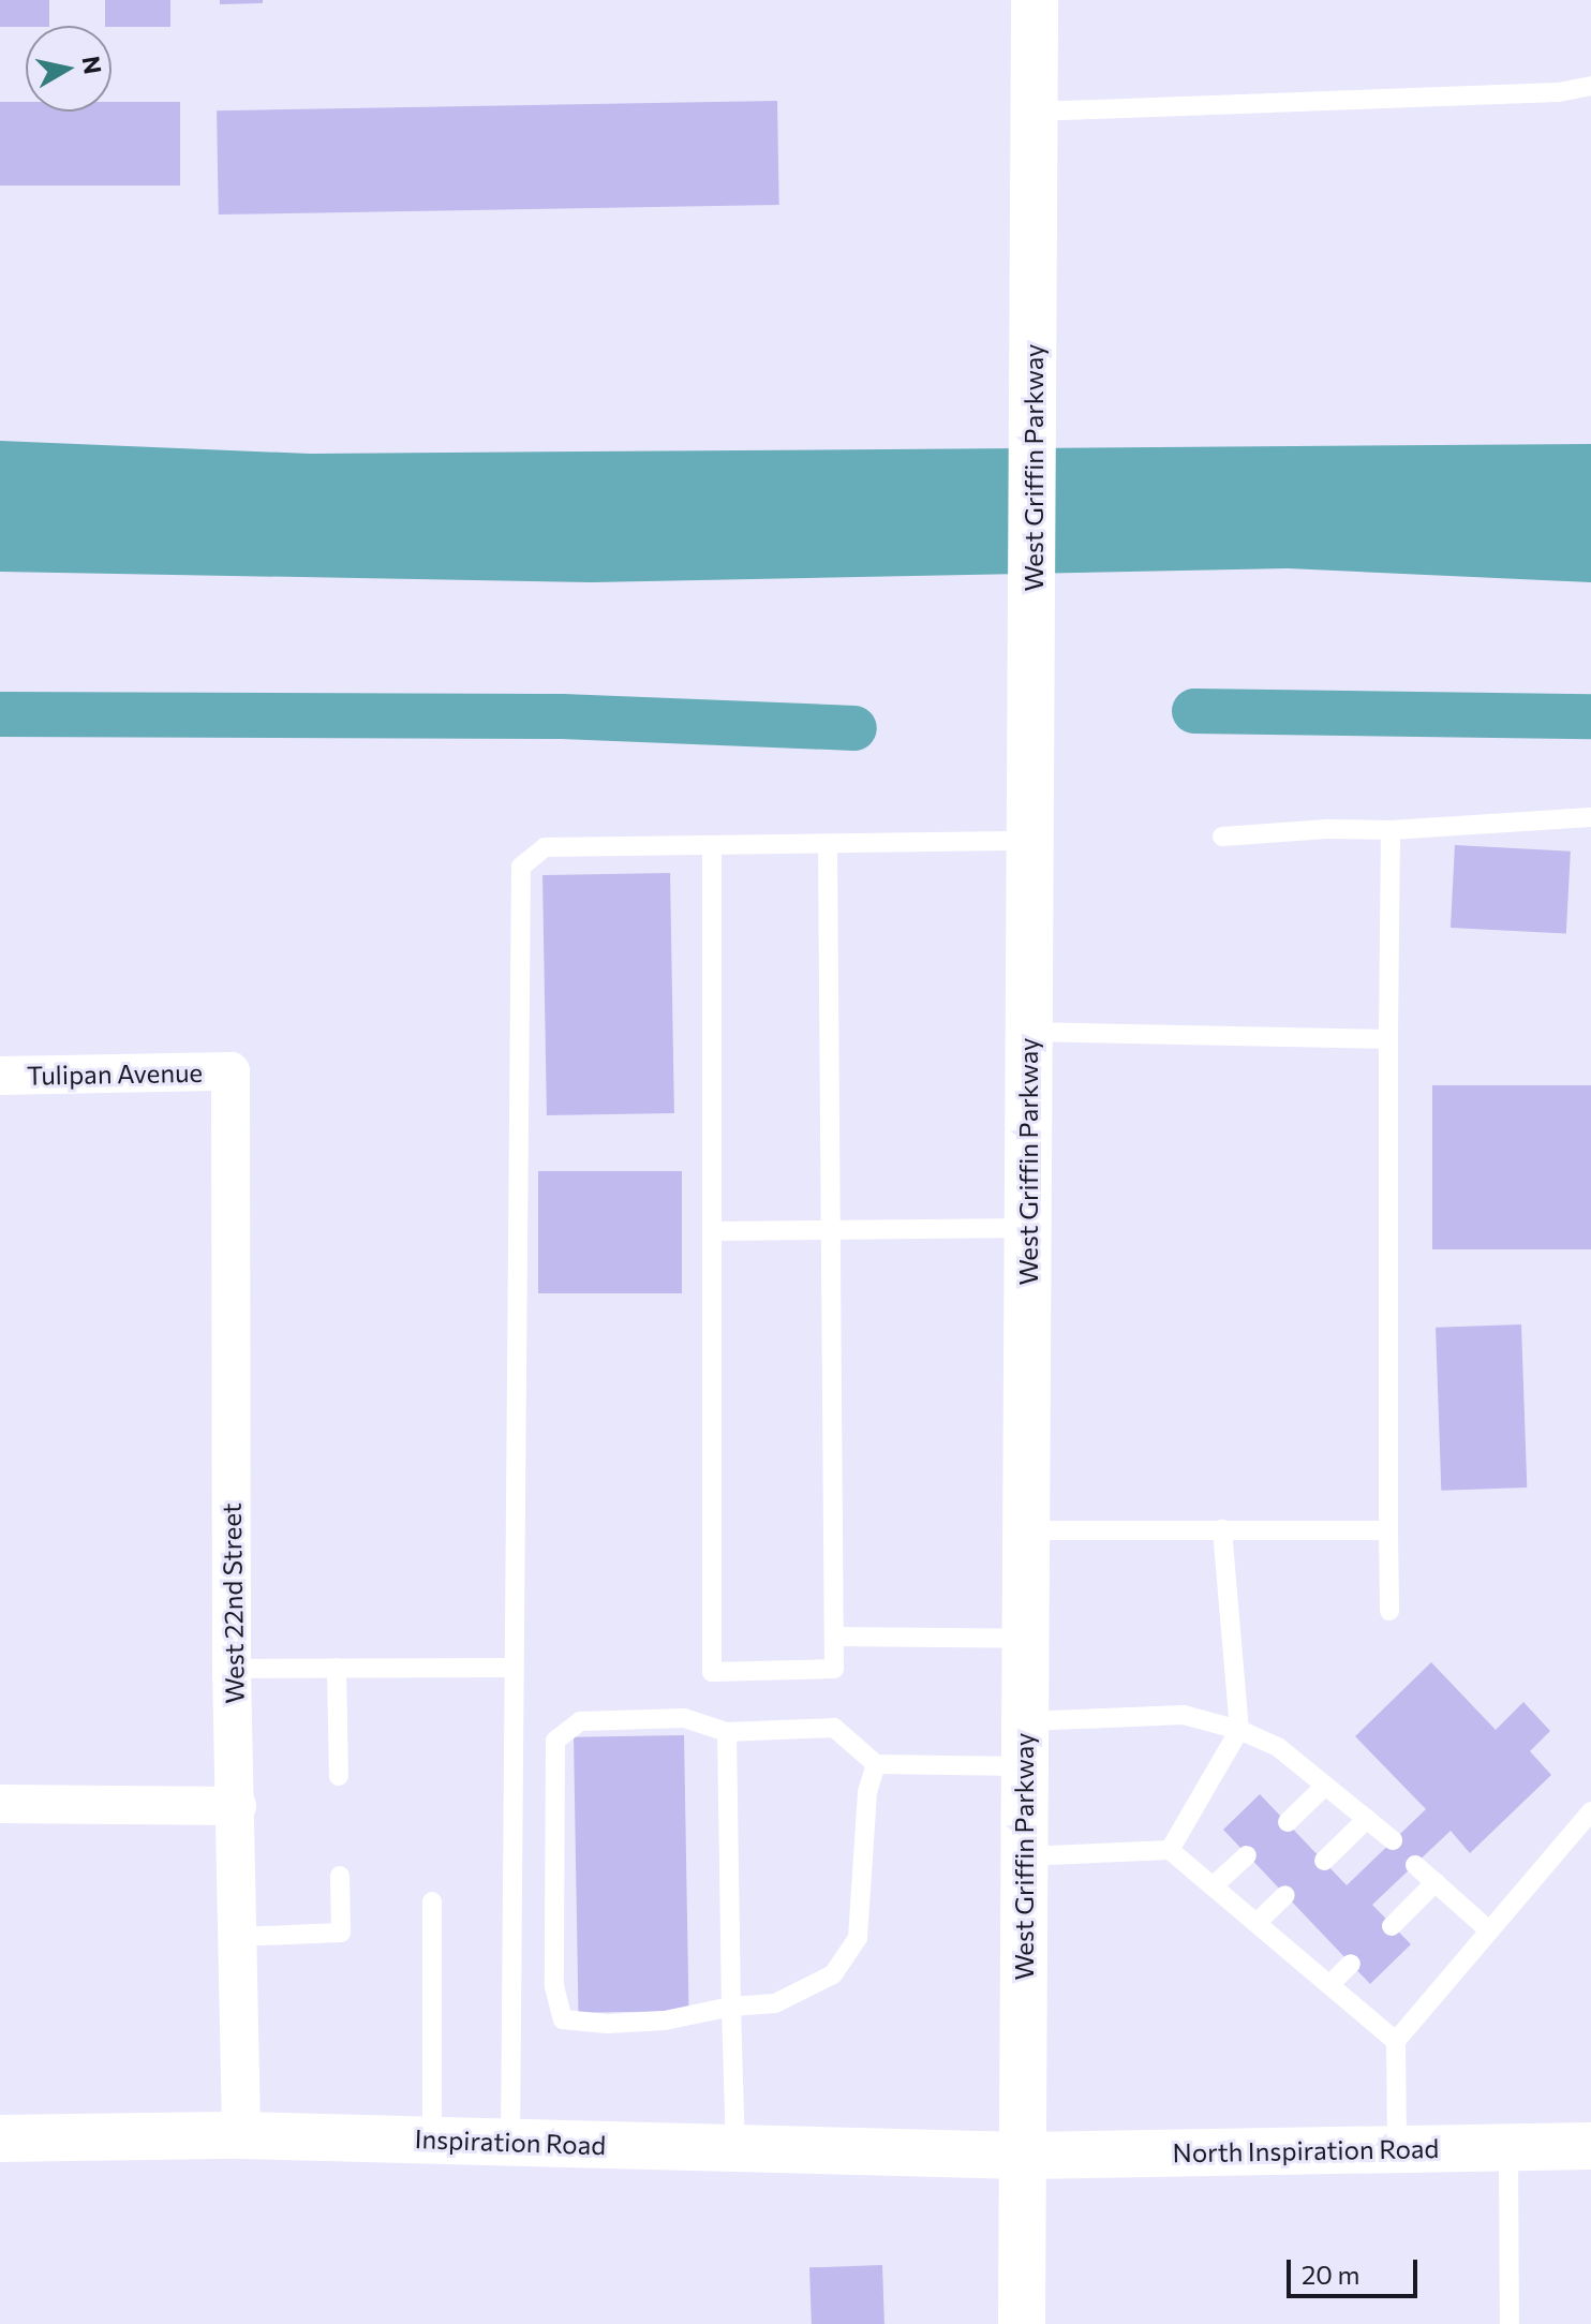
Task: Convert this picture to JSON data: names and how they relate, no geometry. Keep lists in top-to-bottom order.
{
  "streets": {
    "main road": ["West Griffin Parkway", "Inspiration Road", "North Inspiration Road"],
    "street": ["Tulipan Avenue", "West 22nd Street"]
  },
  "crossings": [
    ["West Griffin Parkway", "Inspiration Road"],
    ["West Griffin Parkway", "North Inspiration Road"],
    ["Tulipan Avenue", "West 22nd Street"],
    ["West 22nd Street", "Inspiration Road"],
    ["Inspiration Road", "North Inspiration Road"]
  ],
  "scale_bar": "20 m",
  "north": "right"
}
